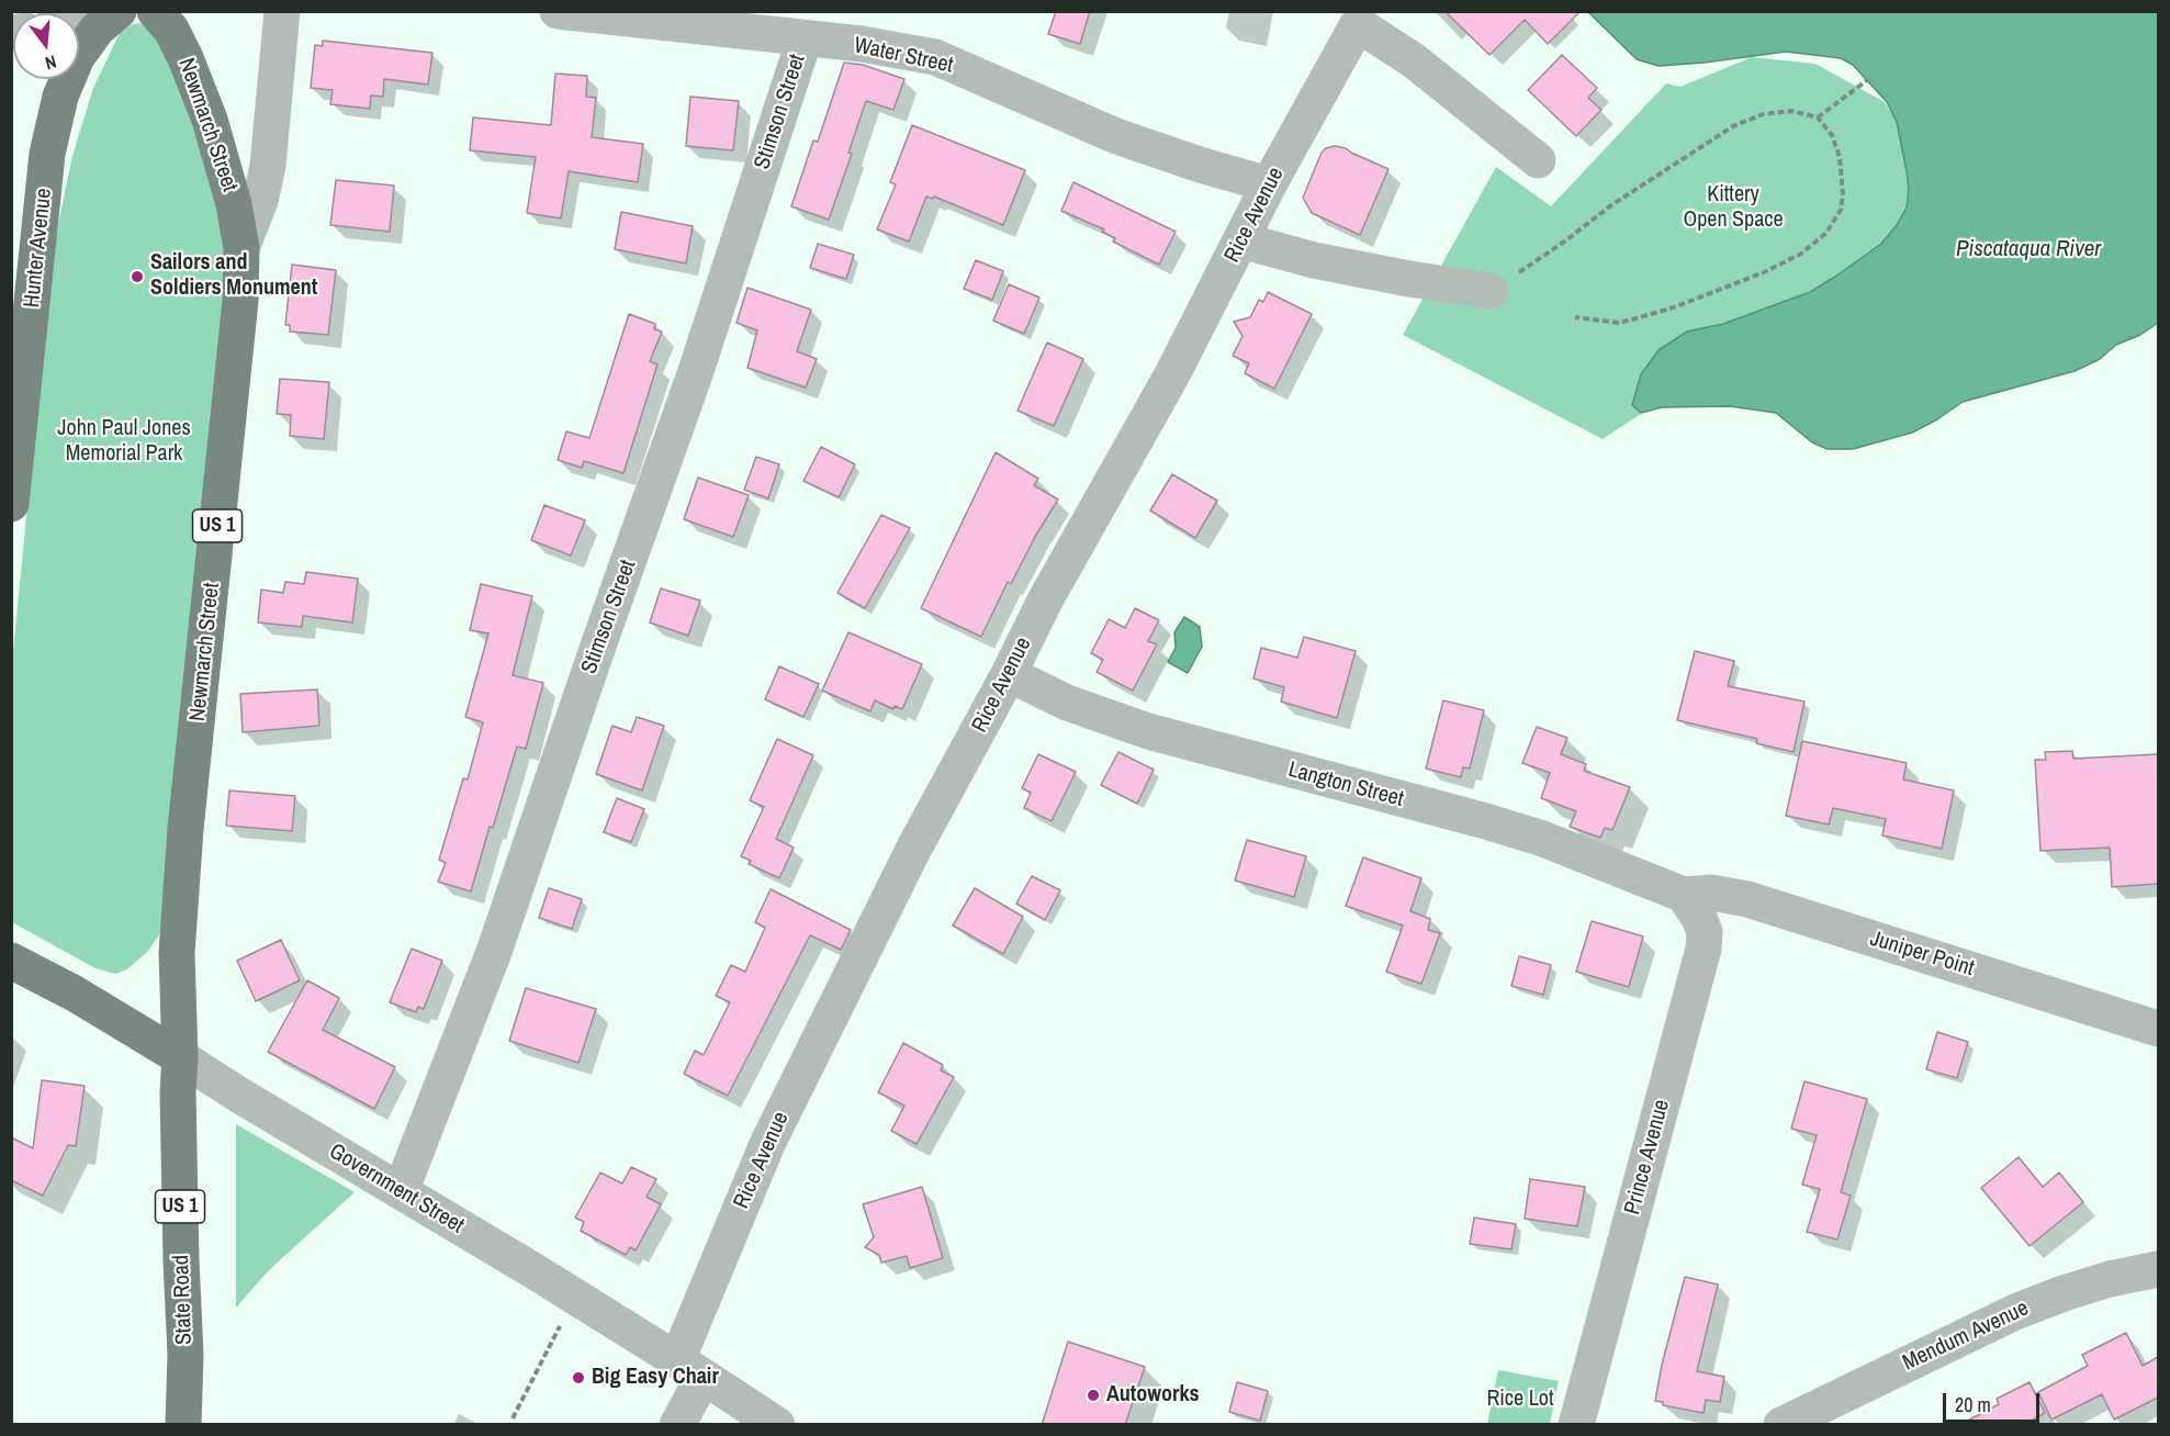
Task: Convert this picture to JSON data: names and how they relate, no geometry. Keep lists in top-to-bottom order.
{
  "streets": {
    "main road": [
      "Newmarch Street",
      "Hunter Avenue",
      "US 1",
      "Government Street",
      "State Road"
    ],
    "street": [
      "Water Street",
      "Stimson Street",
      "Rice Avenue",
      "Langton Street",
      "Juniper Point",
      "Prince Avenue",
      "Mendum Avenue"
    ]
  },
  "crossings": [
    ["Water Street", "Stimson Street"],
    ["Water Street", "Rice Avenue"],
    ["Stimson Street", "Government Street"],
    ["Newmarch Street", "Government Street"],
    ["Newmarch Street", "State Road"],
    ["Rice Avenue", "Langton Street"],
    ["Rice Avenue", "Government Street"],
    ["Langton Street", "Juniper Point"],
    ["Langton Street", "Prince Avenue"],
    ["Juniper Point", "Prince Avenue"],
    ["Government Street", "State Road"]
  ],
  "water": ["Piscataqua River"],
  "parks": ["Kittery Open Space", "John Paul Jones Memorial Park", "Rice Lot"],
  "places": ["Sailors and Soldiers Monument", "Big Easy Chair", "Autoworks"],
  "scale_bar": "20 m",
  "north": "bottom"
}
